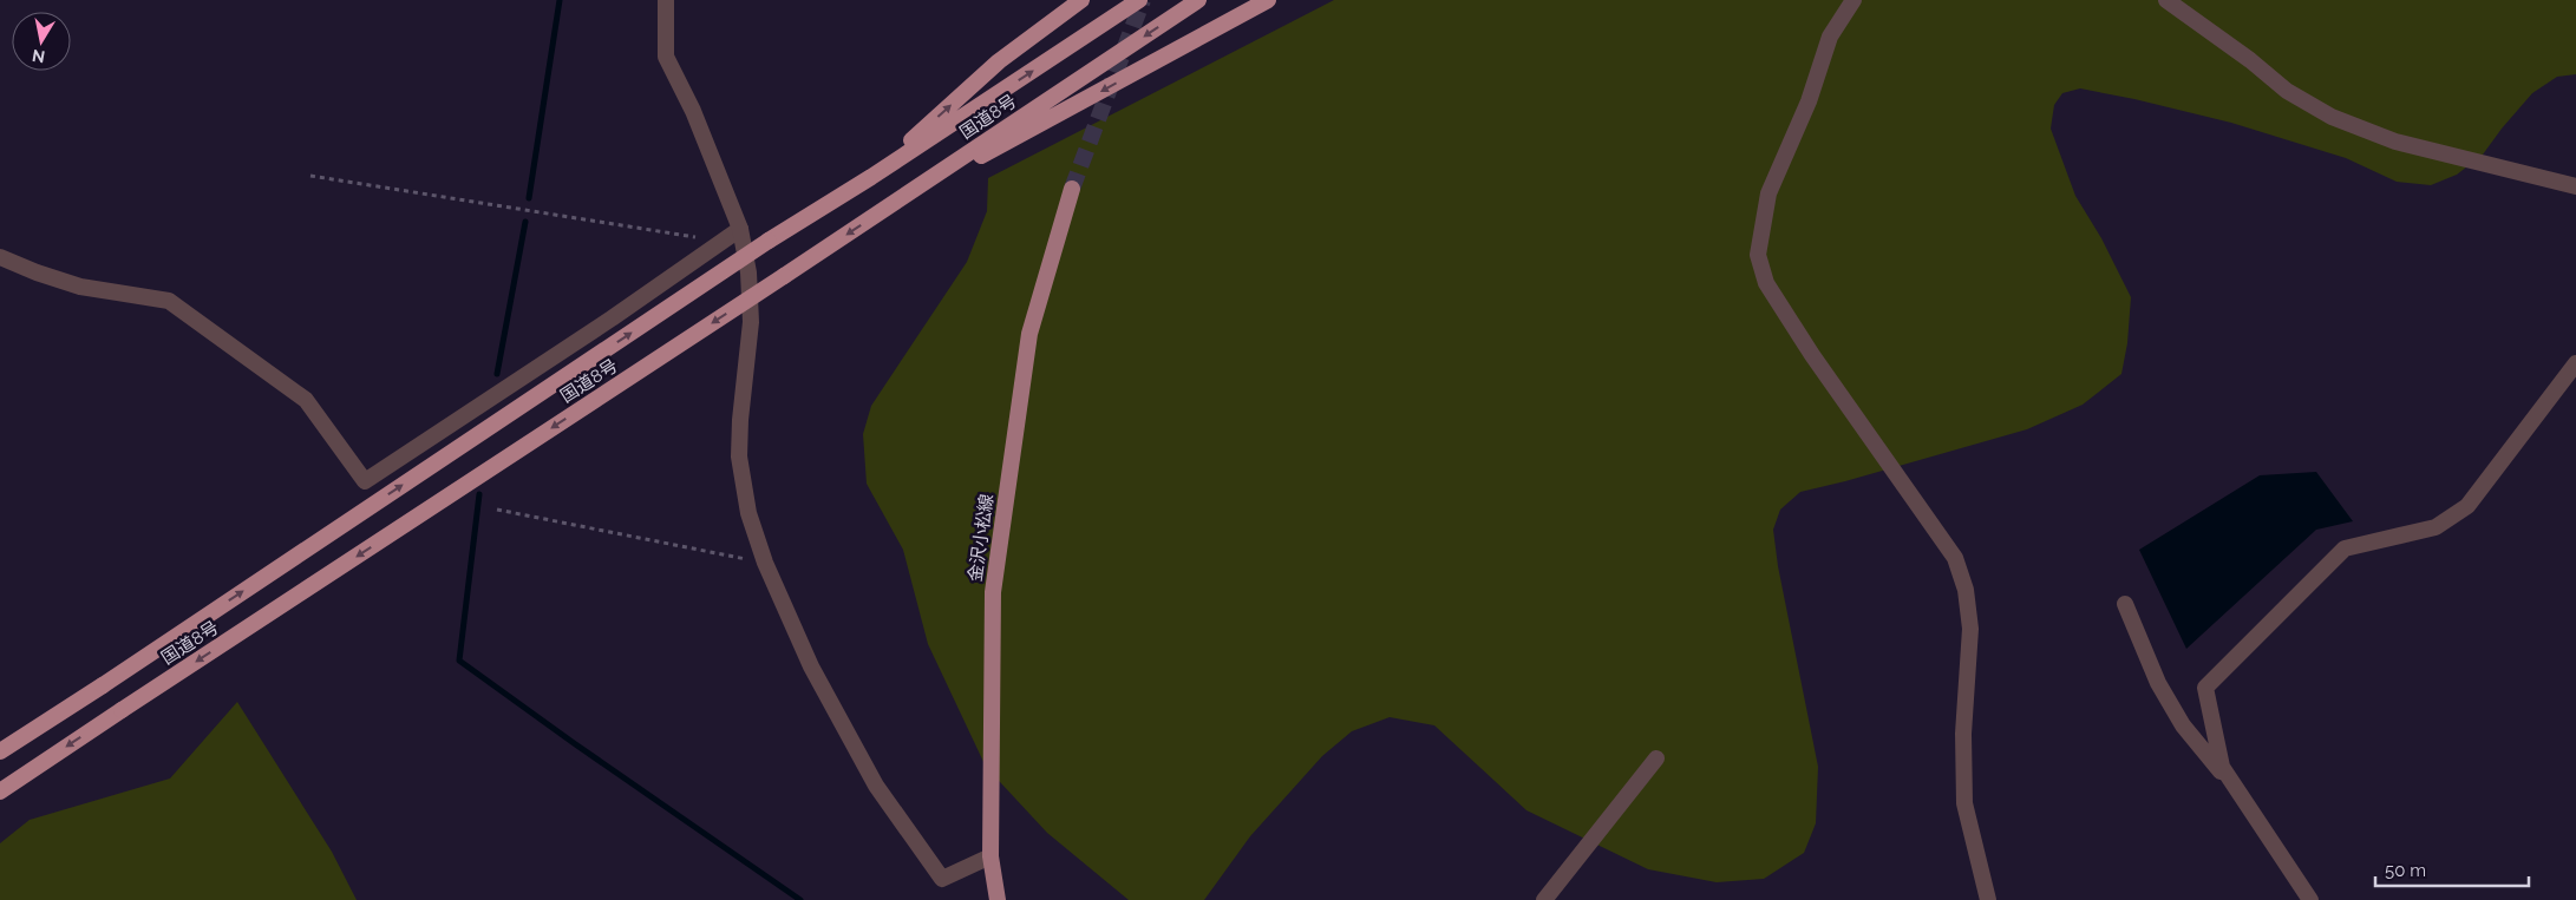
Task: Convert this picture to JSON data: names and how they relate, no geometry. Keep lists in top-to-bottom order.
{
  "streets": {
    "highway": ["国道8号"],
    "main road": ["金沢小松線"]
  },
  "scale_bar": "50 m",
  "north": "bottom"
}
